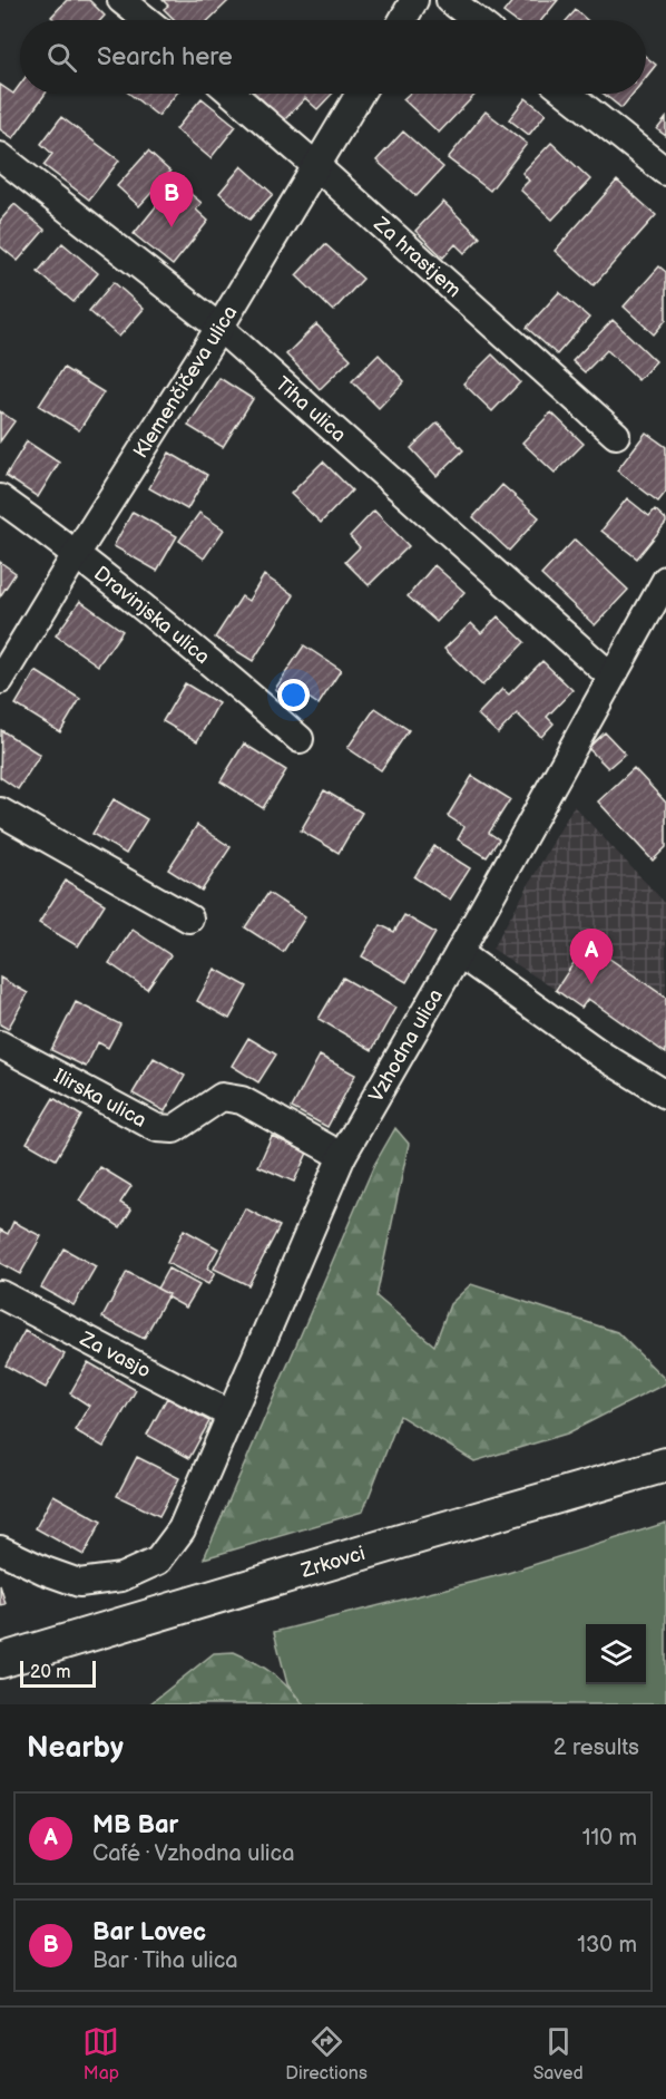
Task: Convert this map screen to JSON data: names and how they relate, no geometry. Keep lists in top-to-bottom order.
{
  "streets": {
    "street": [
      "Za hrastjem",
      "Klemenčičeva ulica",
      "Tiha ulica",
      "Dravinjska ulica",
      "Vzhodna ulica",
      "Ilirska ulica",
      "Za vasjo",
      "Zrkovci"
    ]
  },
  "crossings": [
    ["Za hrastjem", "Klemenčičeva ulica"],
    ["Klemenčičeva ulica", "Tiha ulica"],
    ["Klemenčičeva ulica", "Dravinjska ulica"],
    ["Tiha ulica", "Vzhodna ulica"],
    ["Vzhodna ulica", "Ilirska ulica"],
    ["Vzhodna ulica", "Za vasjo"]
  ],
  "scale_bar": "20 m",
  "page": {
    "search": "Search here",
    "pins": ["B", "A"],
    "scale": "20 m",
    "heading": ["Nearby", "2 results"],
    "list": [
      {
        "mark": "A",
        "name": "MB Bar",
        "note": "Café · Vzhodna ulica",
        "value": "110 m"
      },
      {
        "mark": "B",
        "name": "Bar Lovec",
        "note": "Bar · Tiha ulica",
        "value": "130 m"
      }
    ],
    "nav": ["Map", "Directions", "Saved"]
  }
}
